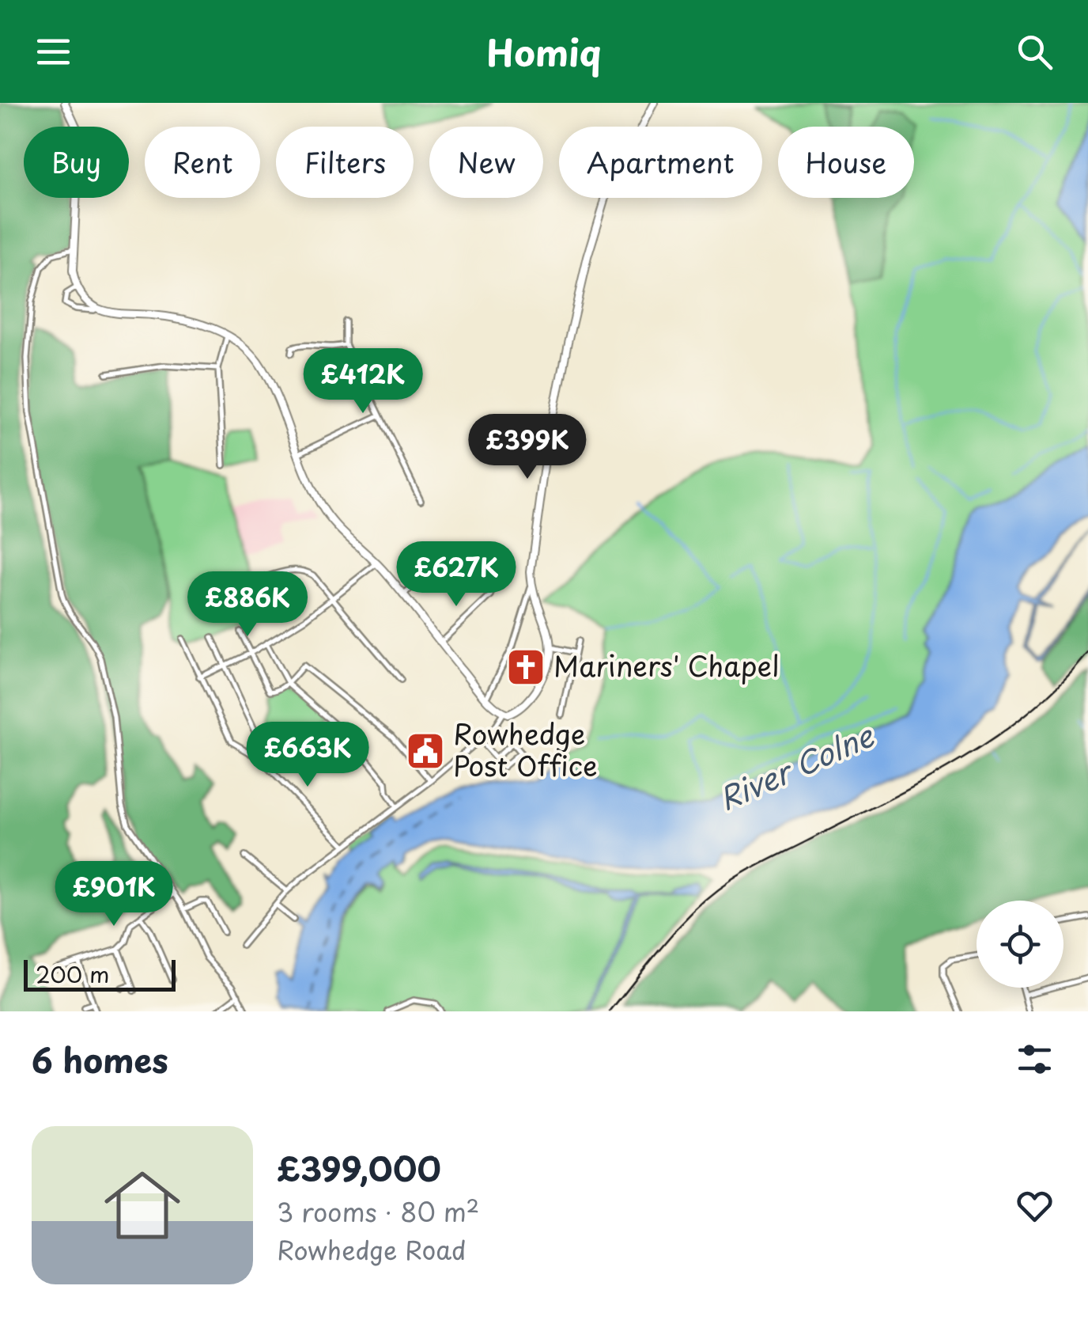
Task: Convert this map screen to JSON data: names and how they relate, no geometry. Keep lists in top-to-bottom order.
{
  "water": ["River Colne"],
  "places": {
    "church": ["Mariners' Chapel"],
    "public building": ["Rowhedge Post Office"]
  },
  "scale_bar": "200 m",
  "page": {
    "header": "Homiq",
    "chip": [
      "Buy",
      "Rent",
      "Filters",
      "New",
      "Apartment",
      "House"
    ],
    "price": [
      "£412K",
      "£399K",
      "£627K",
      "£886K",
      "£663K",
      "£901K"
    ],
    "scale": "200 m",
    "heading": "6 homes",
    "list": [
      {
        "name": "£399,000",
        "note": "3 rooms · 80 m² · Rowhedge Road"
      }
    ]
  }
}
